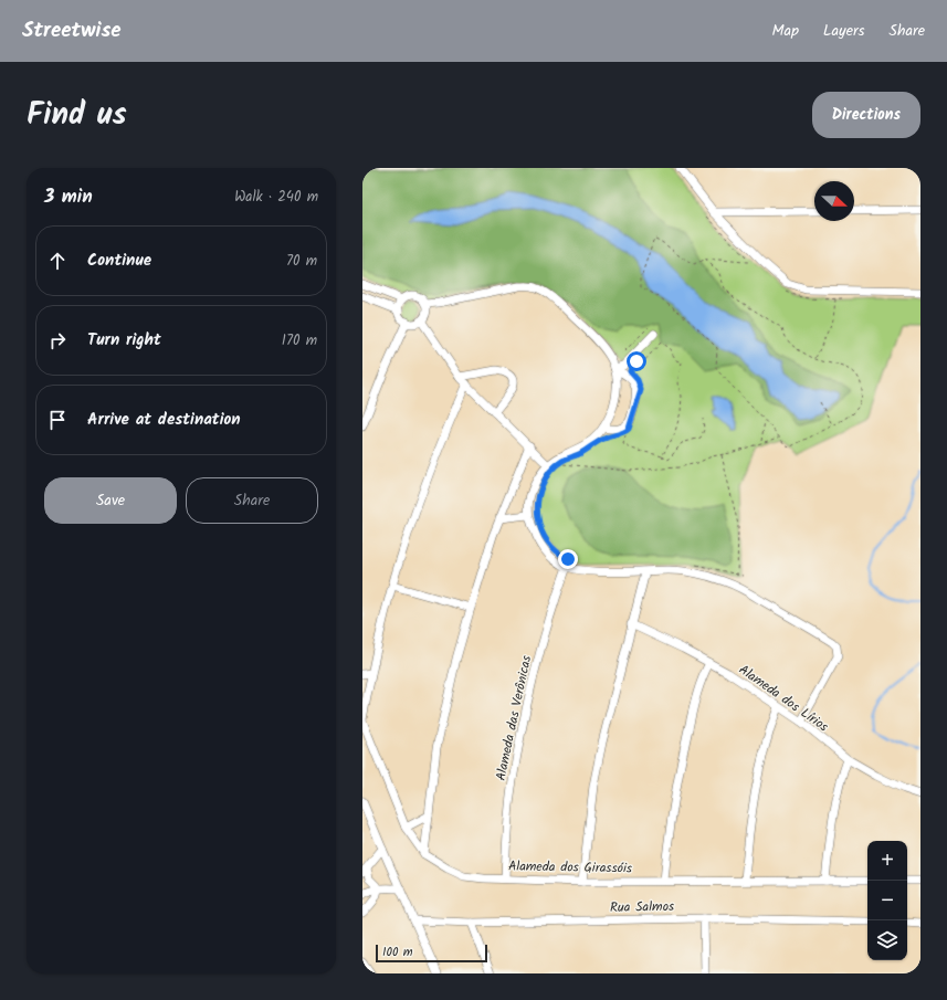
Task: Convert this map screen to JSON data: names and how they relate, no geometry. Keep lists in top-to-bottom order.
{
  "streets": {
    "street": [
      "Alameda dos Lírios",
      "Alameda das Verônicas",
      "Alameda dos Girassóis",
      "Rua Salmos"
    ]
  },
  "crossings": [
    ["Alameda das Verônicas", "Alameda dos Girassóis"]
  ],
  "scale_bar": "100 m",
  "north": "right",
  "page": {
    "header": "Streetwise",
    "nav": ["Map", "Layers", "Share"],
    "title": "Find us",
    "buttons": [
      "Directions",
      ["Save", "Share"]
    ],
    "heading": ["3 min", "Walk · 240 m"],
    "list": [
      ["Continue", "70 m"],
      ["Turn right", "170 m"],
      "Arrive at destination"
    ],
    "map_buttons": ["+", "−"],
    "scale": "100 m"
  }
}
